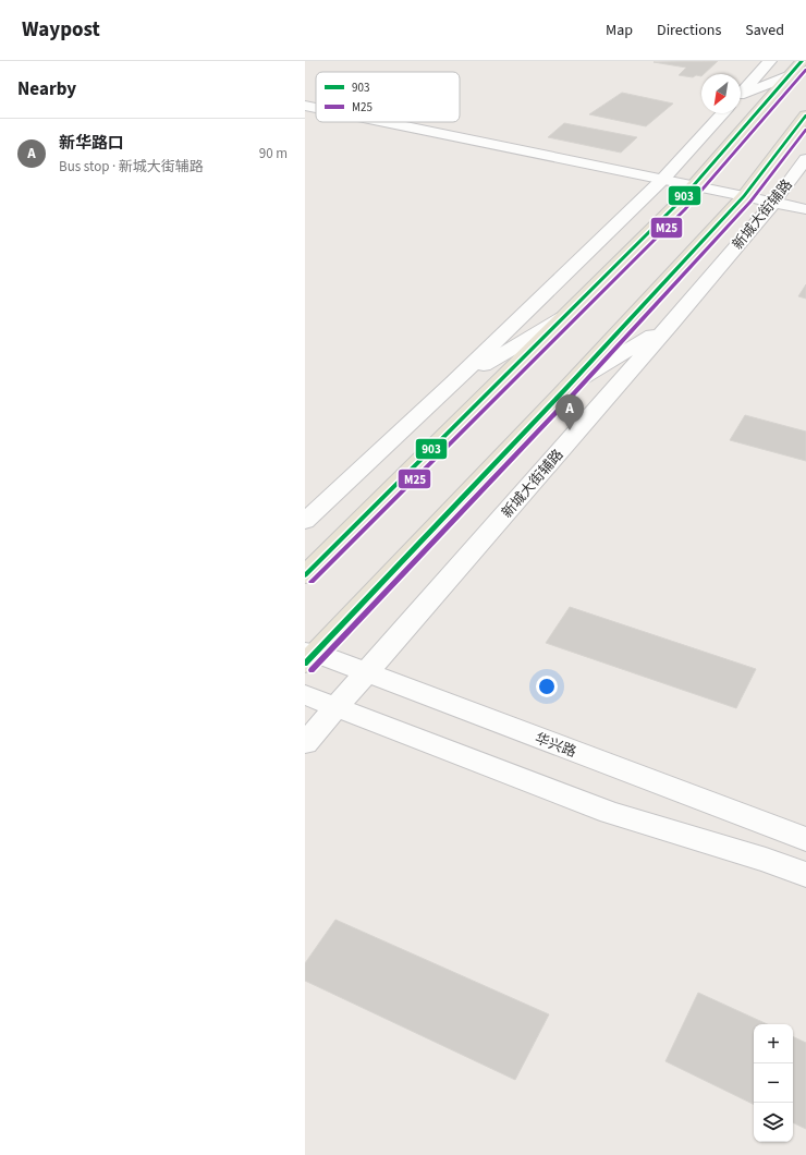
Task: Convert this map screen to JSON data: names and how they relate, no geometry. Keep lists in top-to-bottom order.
{
  "streets": {
    "street": ["新城大街辅路", "华兴路"]
  },
  "crossings": [
    ["新城大街辅路", "华兴路"]
  ],
  "lines": ["transit line 903", "transit line M25"],
  "legend": ["903", "M25"],
  "north": "bottom left",
  "page": {
    "header": "Waypost",
    "nav": ["Map", "Directions", "Saved"],
    "heading": "Nearby",
    "list": [
      {
        "mark": "A",
        "name": "新华路口",
        "note": "Bus stop · 新城大街辅路",
        "value": "90 m"
      }
    ],
    "pins": "A",
    "map_buttons": ["+", "−"]
  }
}
